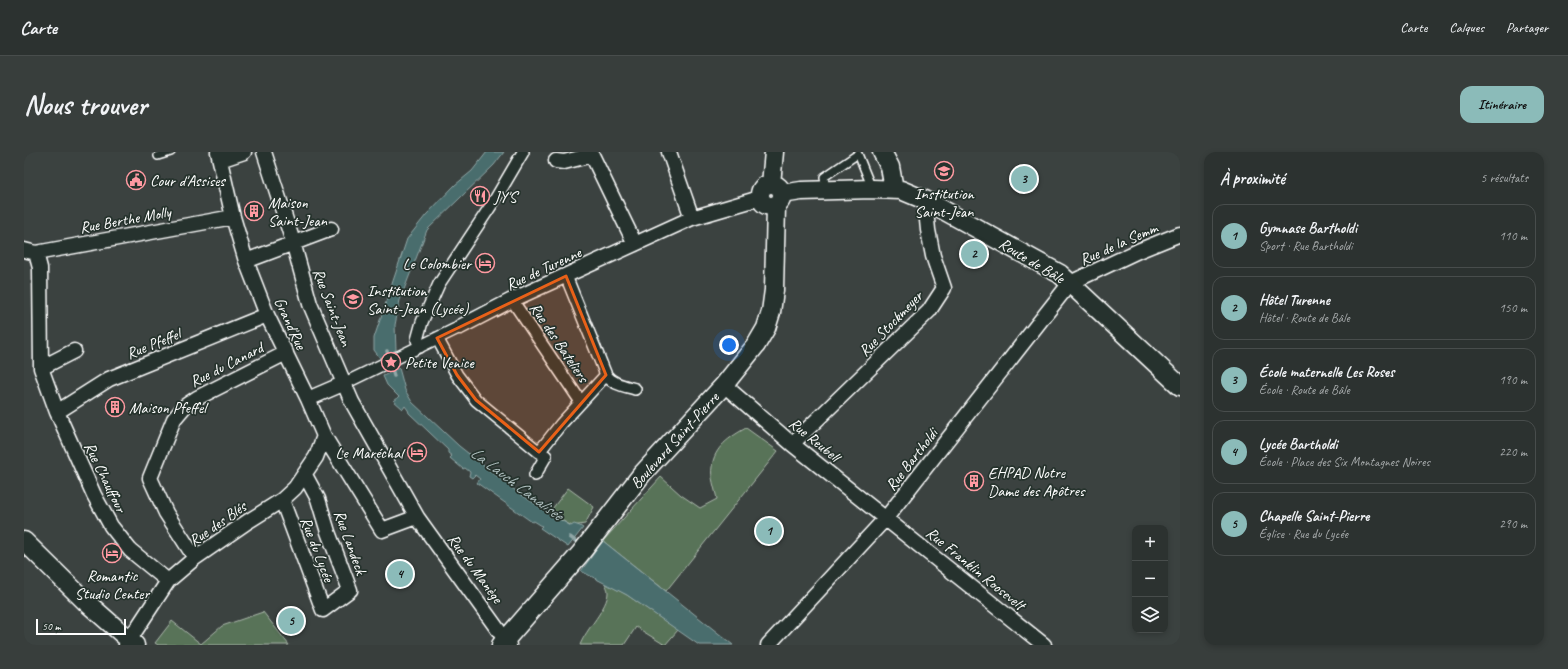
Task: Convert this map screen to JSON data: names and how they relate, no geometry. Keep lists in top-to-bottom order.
{
  "streets": {
    "street": [
      "Rue Berthe Molly",
      "Rue de la Semm",
      "Route de Bâle",
      "Rue de Turenne",
      "Rue Saint-Jean",
      "Grand'Rue",
      "Rue Stockmeyer",
      "Rue des Bateliers",
      "Rue Pfeffel",
      "Rue du Canard",
      "Rue Reubell",
      "Boulevard Saint-Pierre",
      "Rue Bartholdi",
      "Rue Chauffour",
      "Rue des Blés",
      "Rue Landeck",
      "Rue du Lycée",
      "Rue du Manège",
      "Rue Franklin Roosevelt"
    ]
  },
  "crossings": [
    ["Rue Berthe Molly", "Grand'Rue"],
    ["Rue Berthe Molly", "Rue Chauffour"],
    ["Rue de la Semm", "Route de Bâle"],
    ["Rue de la Semm", "Rue Bartholdi"],
    ["Route de Bâle", "Rue Stockmeyer"],
    ["Route de Bâle", "Boulevard Saint-Pierre"],
    ["Route de Bâle", "Rue Bartholdi"],
    ["Rue de Turenne", "Rue Saint-Jean"],
    ["Rue de Turenne", "Rue des Bateliers"],
    ["Rue Saint-Jean", "Grand'Rue"],
    ["Rue Saint-Jean", "Rue du Manège"],
    ["Grand'Rue", "Rue Pfeffel"],
    ["Grand'Rue", "Rue du Canard"],
    ["Grand'Rue", "Rue des Blés"],
    ["Grand'Rue", "Rue du Manège"],
    ["Rue Stockmeyer", "Rue Reubell"],
    ["Rue Pfeffel", "Rue Chauffour"],
    ["Rue du Canard", "Rue des Blés"],
    ["Rue Reubell", "Boulevard Saint-Pierre"],
    ["Rue Reubell", "Rue Bartholdi"],
    ["Rue Reubell", "Rue Franklin Roosevelt"],
    ["Boulevard Saint-Pierre", "Rue du Manège"],
    ["Rue Bartholdi", "Rue Franklin Roosevelt"],
    ["Rue Chauffour", "Rue des Blés"],
    ["Rue des Blés", "Rue Landeck"],
    ["Rue des Blés", "Rue du Lycée"],
    ["Rue Landeck", "Rue du Lycée"]
  ],
  "water": ["La Lauch Canalisée"],
  "places": {
    "school or university": ["Institution Saint-Jean", "Institution Saint-Jean (Lycée)"],
    "public building": ["Cour d'Assises"],
    "restaurant": ["JY'S"],
    "building": ["Maison Saint-Jean", "Maison Pfeffel", "EHPAD Notre Dame des Apôtres"],
    "hotel": ["Le Colombier", "Le Maréchal", "Romantic Studio Center"],
    "place": ["Petite Venice"]
  },
  "scale_bar": "50 m",
  "page": {
    "header": "Carte",
    "nav": ["Carte", "Calques", "Partager"],
    "buttons": "Itinéraire",
    "title": "Nous trouver",
    "heading": ["À proximité", "5 résultats"],
    "pins": [
      "3",
      "2",
      "1",
      "4",
      "5"
    ],
    "list": [
      {
        "mark": "1",
        "name": "Gymnase Bartholdi",
        "note": "Sport · Rue Bartholdi",
        "value": "110 m"
      },
      {
        "mark": "2",
        "name": "Hôtel Turenne",
        "note": "Hôtel · Route de Bâle",
        "value": "150 m"
      },
      {
        "mark": "3",
        "name": "École maternelle Les Roses",
        "note": "École · Route de Bâle",
        "value": "190 m"
      },
      {
        "mark": "4",
        "name": "Lycée Bartholdi",
        "note": "École · Place des Six Montagnes Noires",
        "value": "220 m"
      },
      {
        "mark": "5",
        "name": "Chapelle Saint-Pierre",
        "note": "Église · Rue du Lycée",
        "value": "290 m"
      }
    ],
    "map_buttons": ["+", "−"],
    "scale": "50 m"
  }
}
